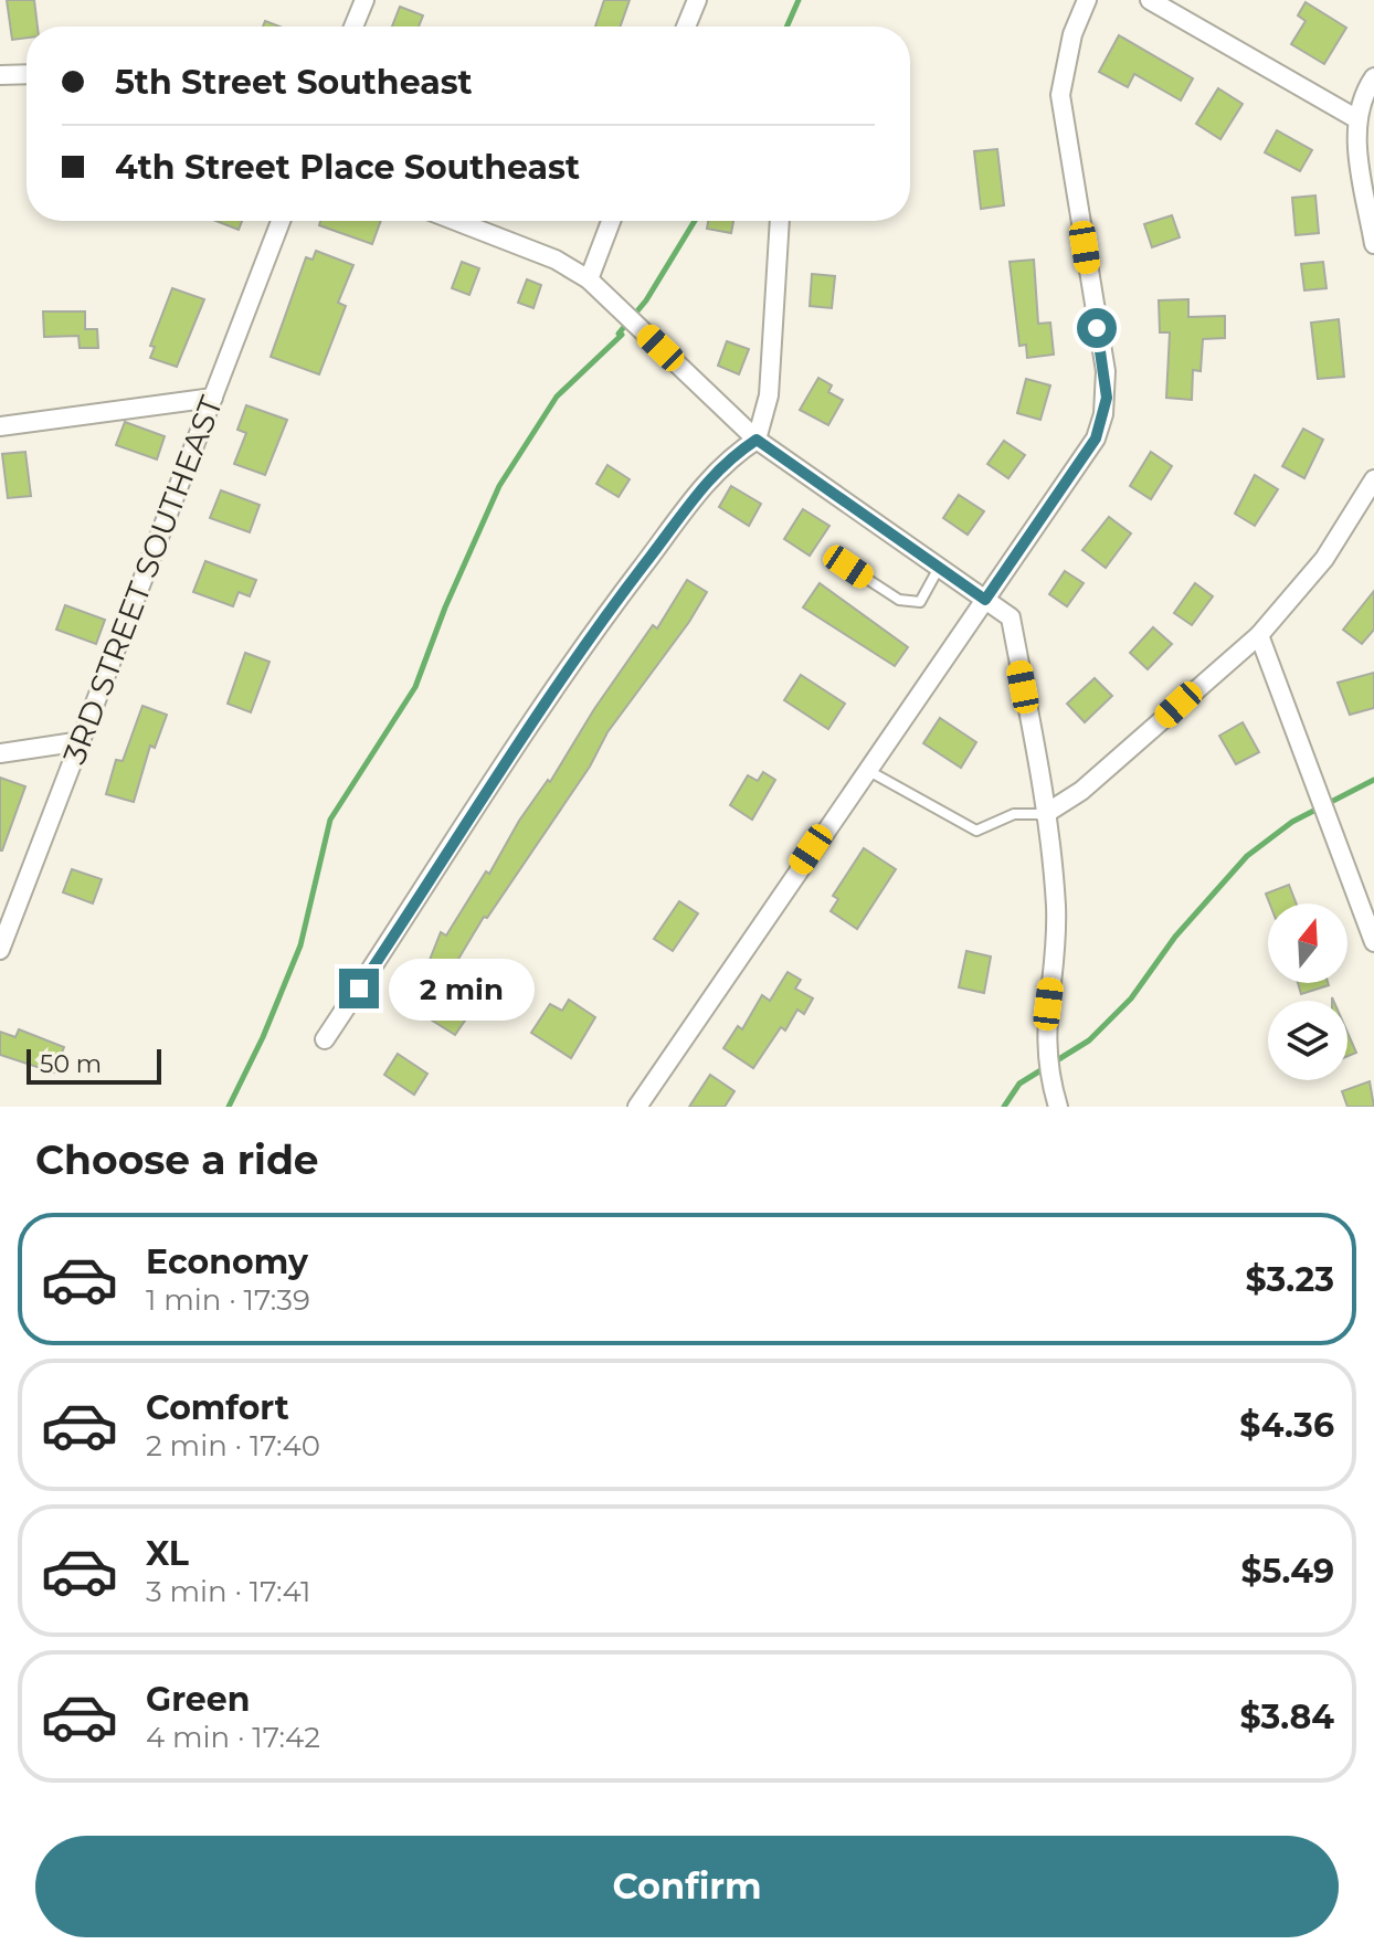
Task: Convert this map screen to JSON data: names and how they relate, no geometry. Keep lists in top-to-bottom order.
{
  "streets": {
    "street": ["3RD STREET SOUTHEAST"]
  },
  "scale_bar": "50 m",
  "north": "top",
  "page": {
    "banner": ["5th Street Southeast", "4th Street Place Southeast"],
    "bubble": "2 min",
    "scale": "50 m",
    "heading": "Choose a ride",
    "list": [
      {
        "name": "Economy",
        "note": "1 min · 17:39",
        "value": "$3.23"
      },
      {
        "name": "Comfort",
        "note": "2 min · 17:40",
        "value": "$4.36"
      },
      {
        "name": "XL",
        "note": "3 min · 17:41",
        "value": "$5.49"
      },
      {
        "name": "Green",
        "note": "4 min · 17:42",
        "value": "$3.84"
      }
    ],
    "buttons": "Confirm"
  }
}
